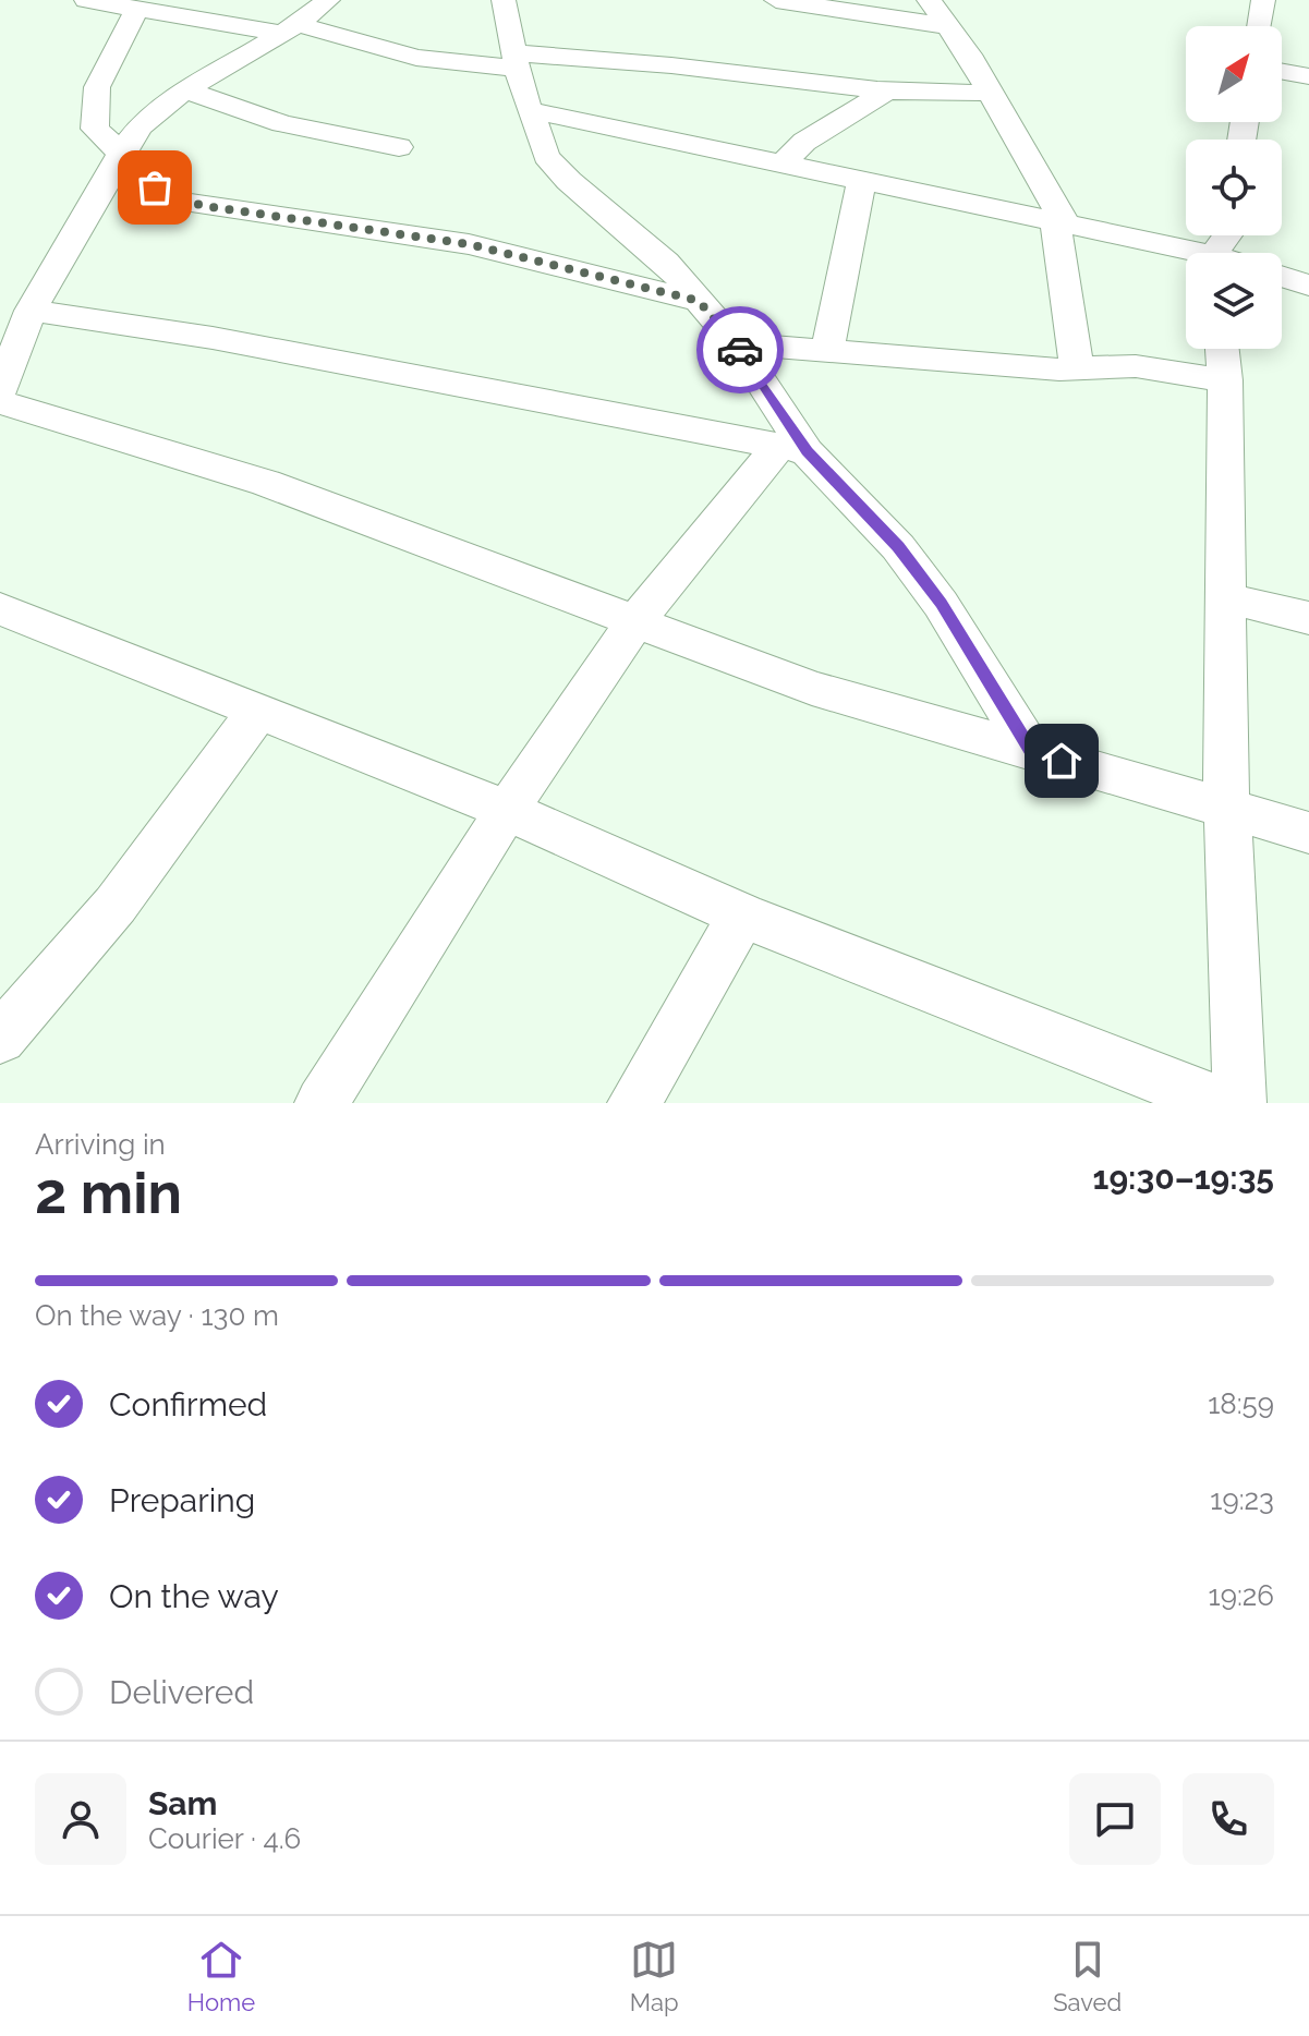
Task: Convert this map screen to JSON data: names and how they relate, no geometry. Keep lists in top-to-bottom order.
{
  "north": "top right",
  "page": {
    "heading": ["2 min", "Arriving in", "19:30–19:35"],
    "panel": ["Sam", "Courier · 4.6"],
    "bar": "On the way · 130 m",
    "list": [
      ["Confirmed", "18:59"],
      ["Preparing", "19:23"],
      ["On the way", "19:26"],
      "Delivered"
    ],
    "tabs": ["Home", "Map", "Saved"]
  }
}
